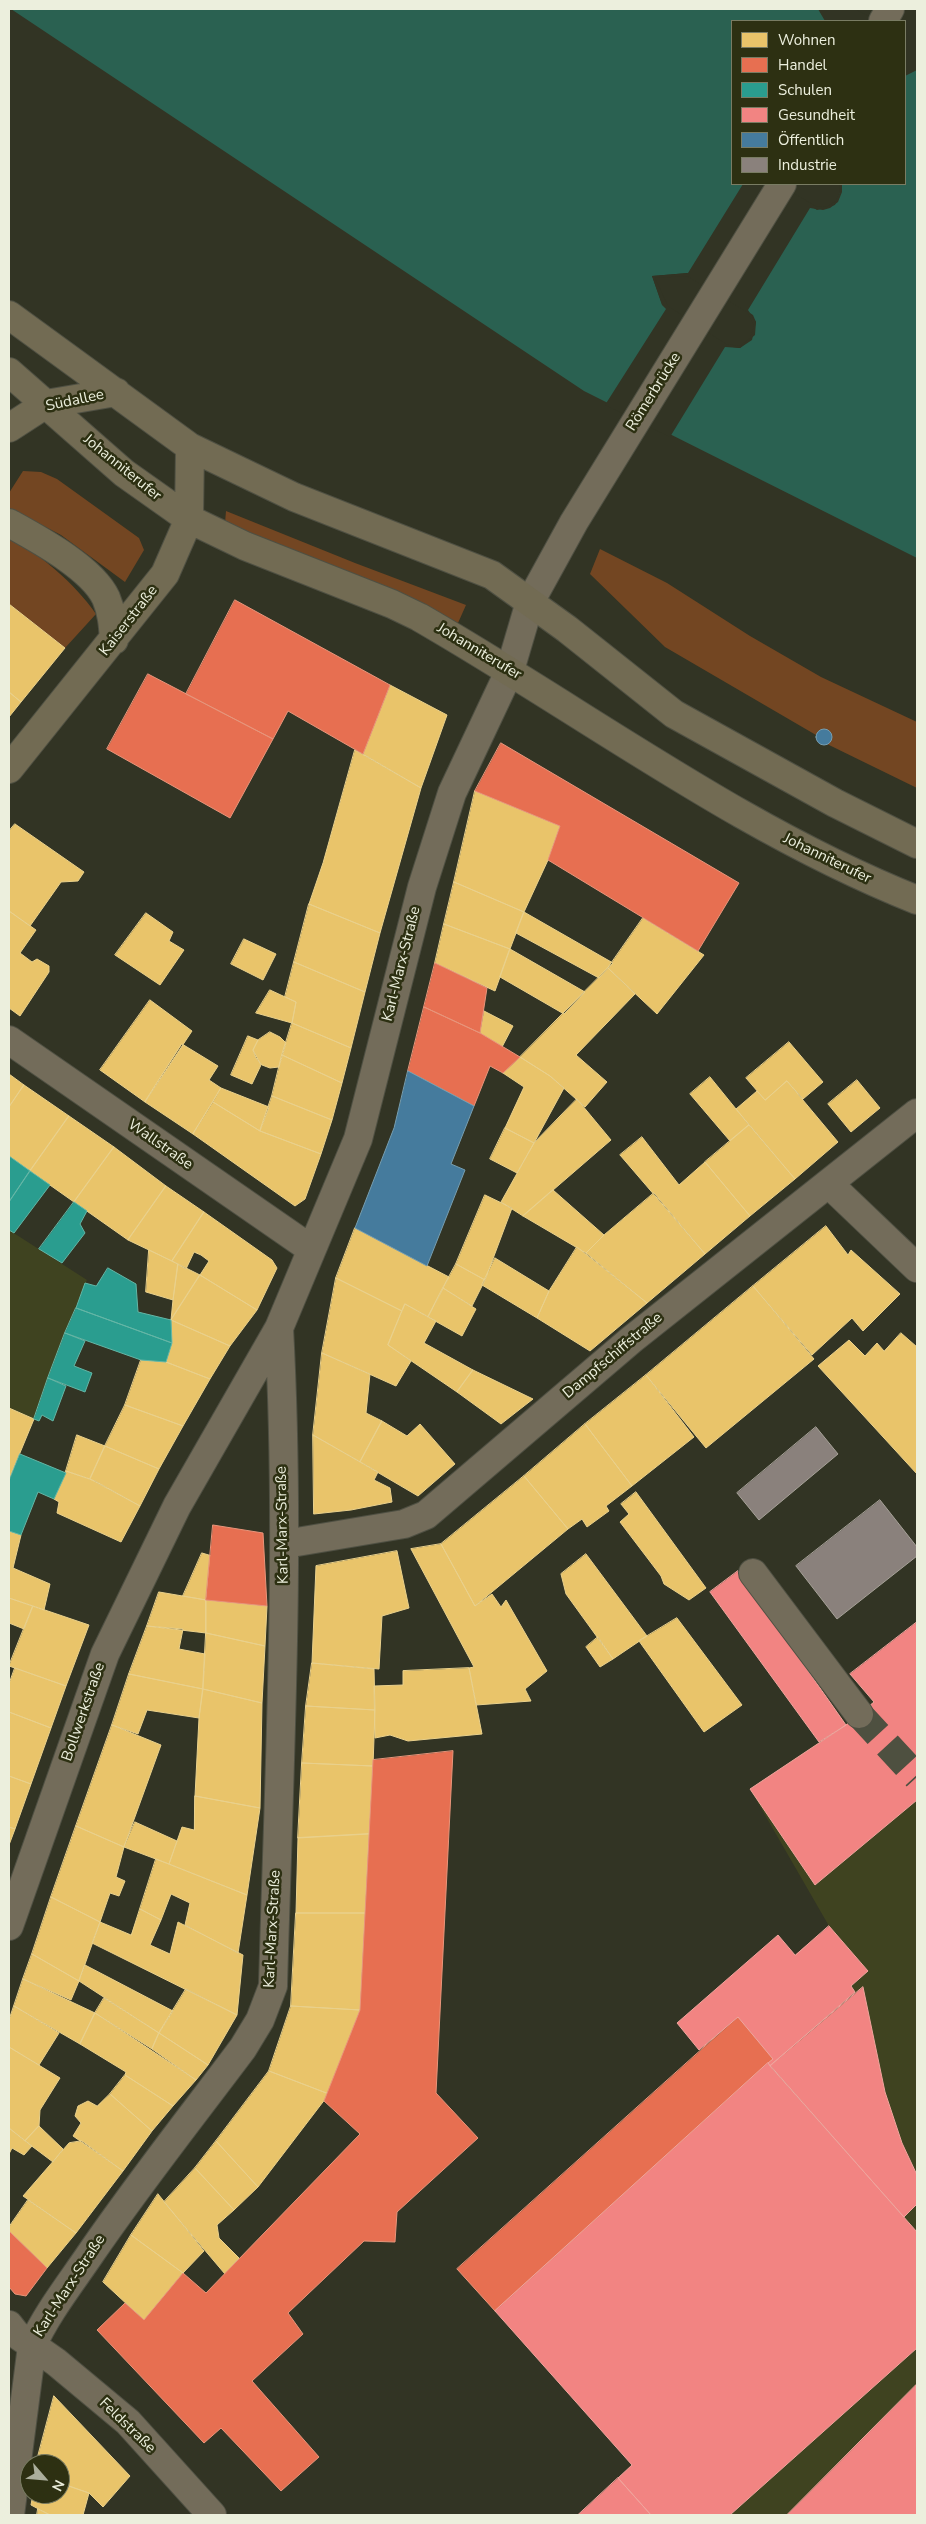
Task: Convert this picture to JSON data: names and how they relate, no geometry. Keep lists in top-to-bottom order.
{
  "streets": {
    "main road": ["Südallee", "Johanniterufer", "Kaiserstraße"],
    "street": [
      "Römerbrücke",
      "Karl-Marx-Straße",
      "Wallstraße",
      "Dampfschiffstraße",
      "Bollwerkstraße",
      "Feldstraße"
    ]
  },
  "crossings": [
    ["Römerbrücke", "Karl-Marx-Straße"],
    ["Südallee", "Johanniterufer"],
    ["Johanniterufer", "Kaiserstraße"],
    ["Johanniterufer", "Karl-Marx-Straße"],
    ["Karl-Marx-Straße", "Wallstraße"],
    ["Karl-Marx-Straße", "Dampfschiffstraße"],
    ["Karl-Marx-Straße", "Bollwerkstraße"],
    ["Karl-Marx-Straße", "Feldstraße"]
  ],
  "legend": [
    "Wohnen",
    "Handel",
    "Schulen",
    "Gesundheit",
    "Öffentlich",
    "Industrie"
  ],
  "north": "bottom right"
}
